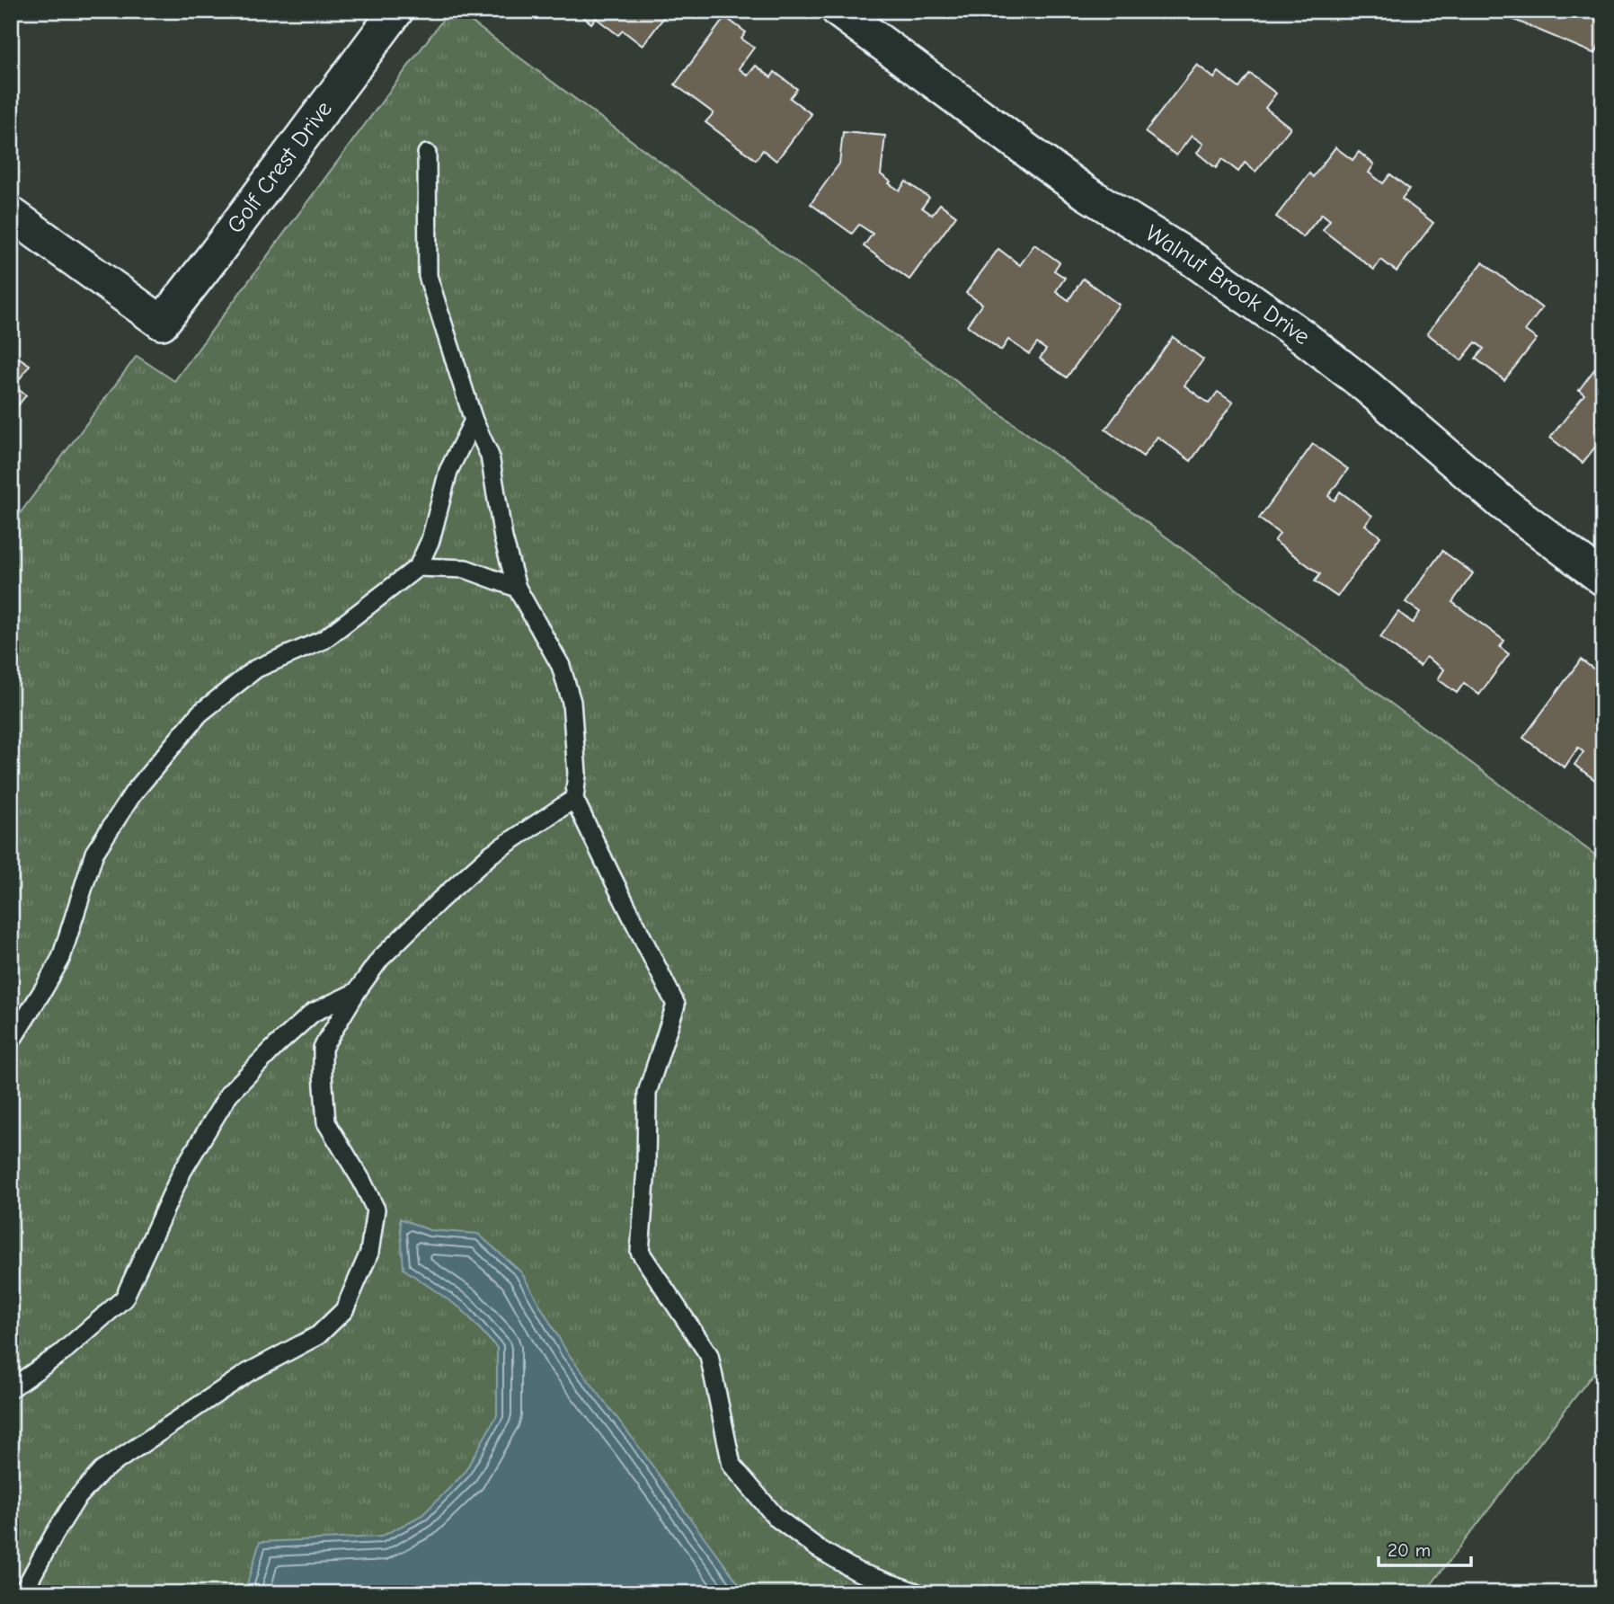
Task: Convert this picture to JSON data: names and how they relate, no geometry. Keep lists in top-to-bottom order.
{
  "streets": {
    "street": ["Golf Crest Drive", "Walnut Brook Drive"]
  },
  "scale_bar": "20 m"
}
